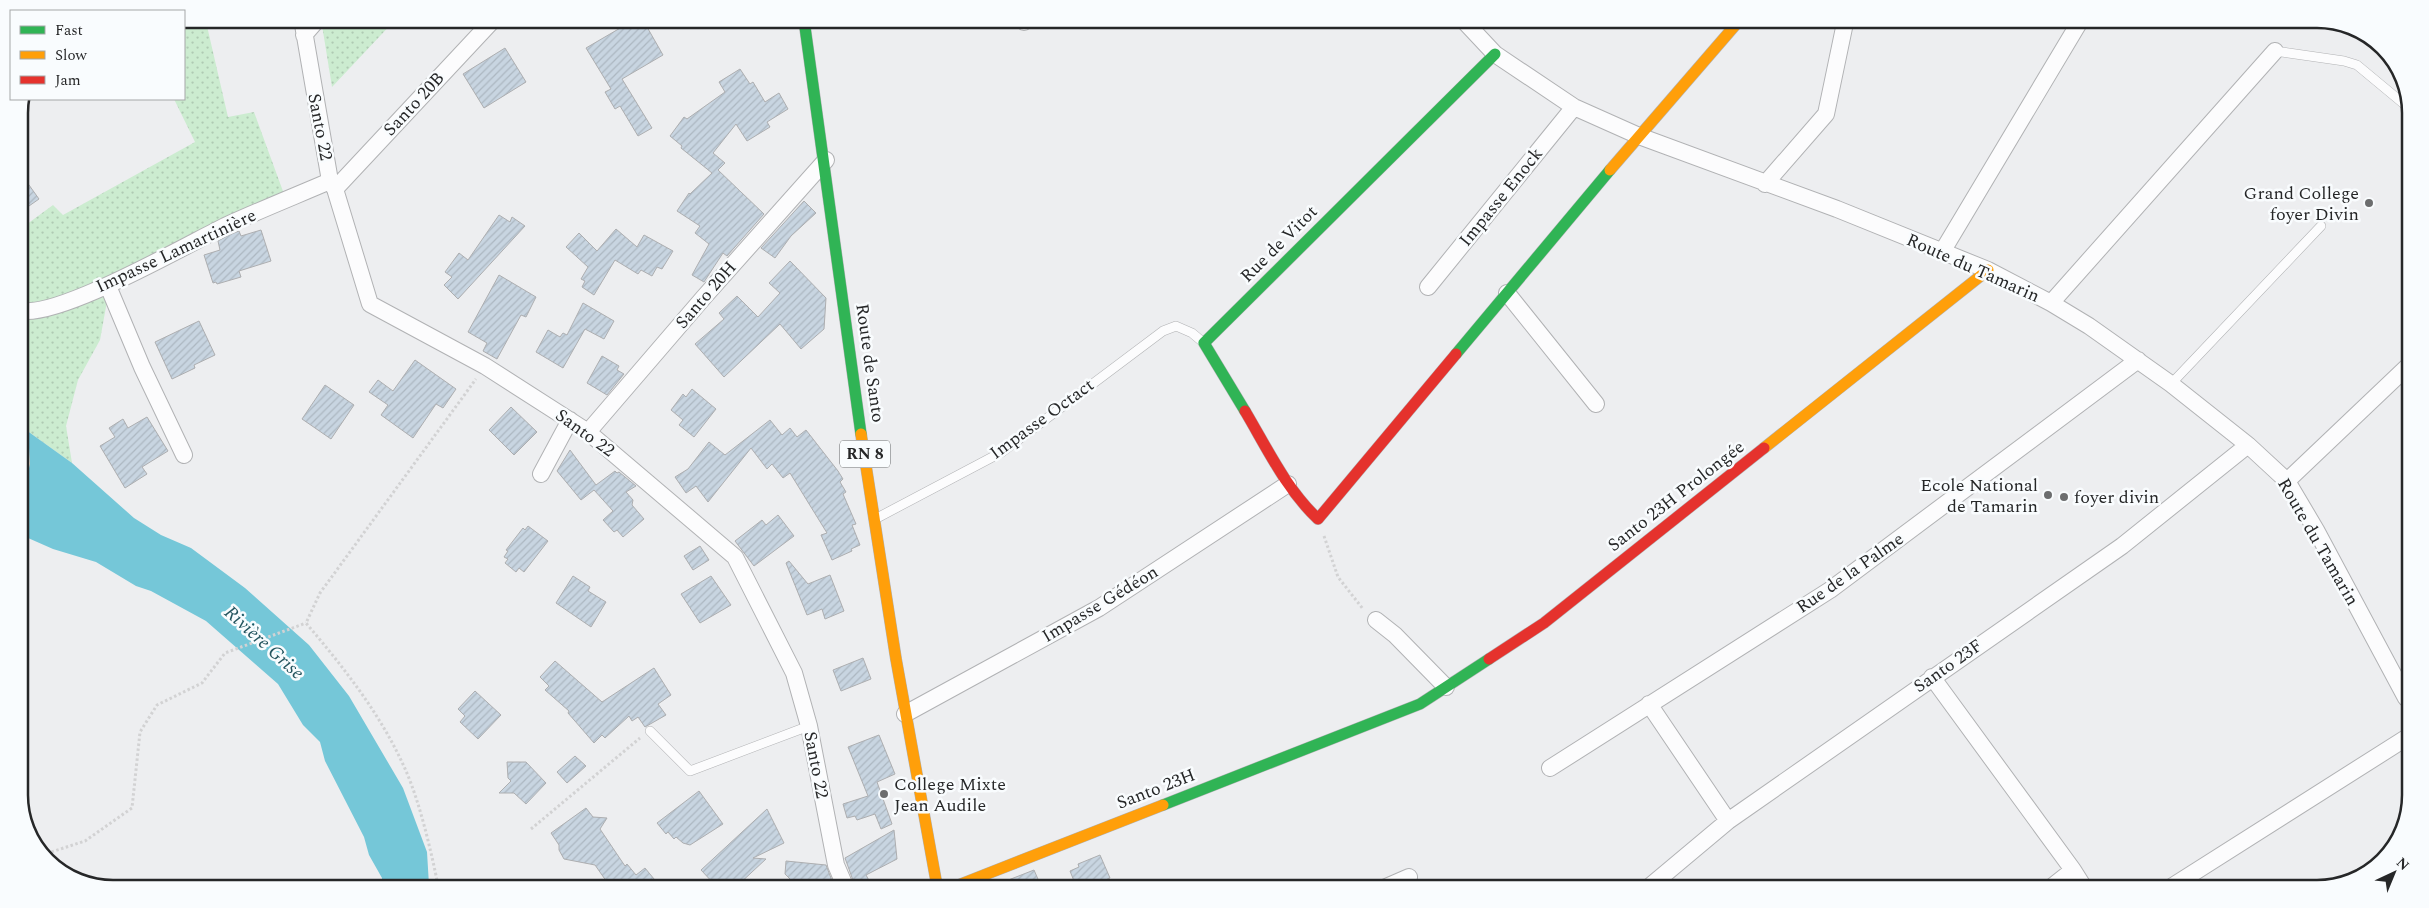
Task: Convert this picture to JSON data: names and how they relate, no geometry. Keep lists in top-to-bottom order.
{
  "streets": {
    "street": [
      "Santo 20B",
      "Santo 22",
      "Impasse Enock",
      "Rue de Vitot",
      "Impasse Lamartinière",
      "Route du Tamarin",
      "Santo 20H",
      "Route de Santo",
      "RN 8",
      "Santo 23H Prolongée",
      "Rue de la Palme",
      "Impasse Gédéon",
      "Santo 23F",
      "Santo 23H"
    ],
    "lane": ["Impasse Octact"]
  },
  "crossings": [
    ["Santo 20B", "Santo 22"],
    ["Santo 20B", "Impasse Lamartinière"],
    ["Santo 22", "Impasse Lamartinière"],
    ["Santo 22", "Santo 20H"],
    ["Impasse Enock", "Route du Tamarin"],
    ["Rue de Vitot", "Route du Tamarin"],
    ["Rue de Vitot", "Impasse Octact"],
    ["Route du Tamarin", "Santo 23H Prolongée"],
    ["Route du Tamarin", "Rue de la Palme"],
    ["Route du Tamarin", "Santo 23F"],
    ["Santo 20H", "Route de Santo"],
    ["Route de Santo", "Impasse Octact"],
    ["Route de Santo", "Impasse Gédéon"],
    ["Santo 23H Prolongée", "Santo 23H"]
  ],
  "water": ["Rivière Grise"],
  "places": [
    "Grand College foyer Divin",
    "Ecole National de Tamarin",
    "foyer divin",
    "College Mixte Jean Audile"
  ],
  "legend": ["Fast", "Slow", "Jam"],
  "north": "top right"
}
